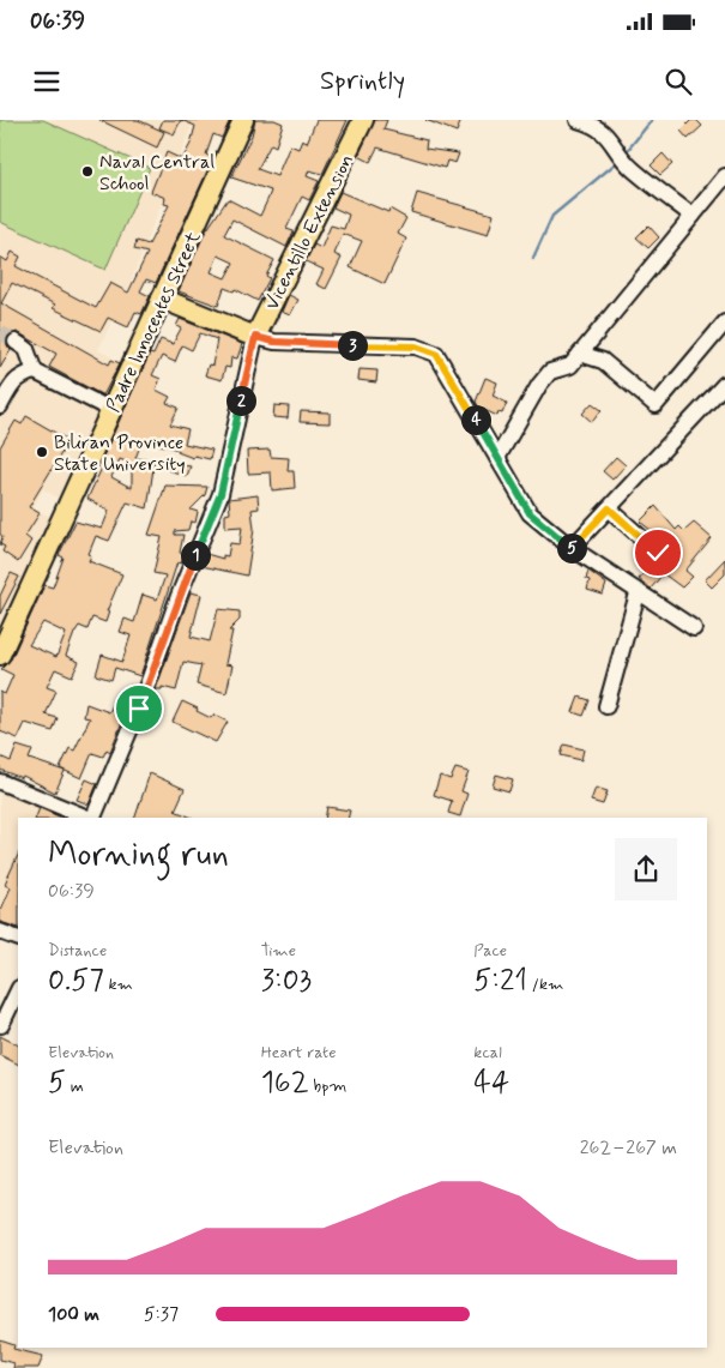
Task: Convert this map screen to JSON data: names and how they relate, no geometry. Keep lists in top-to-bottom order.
{
  "streets": {
    "main road": ["Vicentillo Extension", "Padre Innocentes Street"]
  },
  "places": ["Naval Central School", "Biliran Province State University"],
  "page": {
    "status": "06:39",
    "header": "Sprintly",
    "pins": [
      "3",
      "2",
      "4",
      "5",
      "1"
    ],
    "heading": ["Morning run", "06:39"],
    "stats": [
      ["Distance", "0.57 km"],
      ["Time", "3:03"],
      ["Pace", "5:21 /km"],
      ["Elevation", "5 m"],
      ["Heart rate", "162 bpm"],
      ["kcal", "44"]
    ],
    "chart": ["Elevation", "262–267 m"],
    "list": [
      {
        "name": "100 m",
        "note": "5:37"
      }
    ]
  }
}
